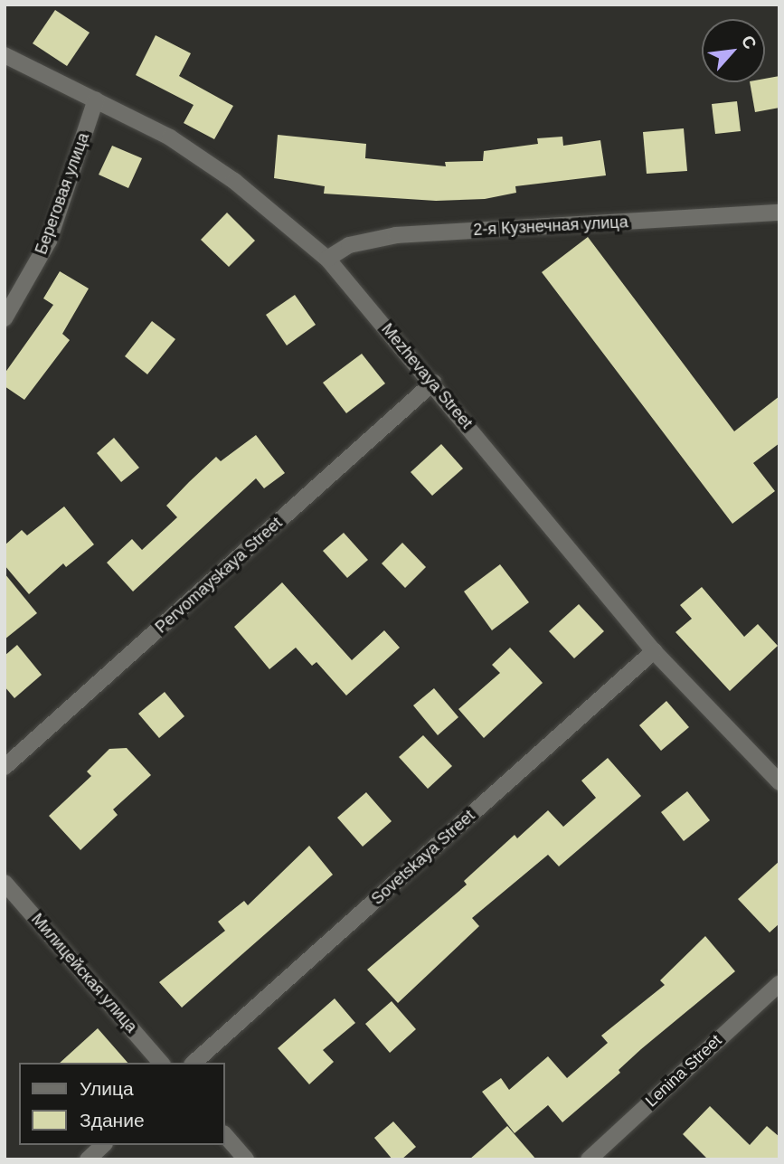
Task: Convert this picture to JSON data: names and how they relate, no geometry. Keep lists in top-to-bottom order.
{
  "streets": {
    "street": [
      "Береговая улица",
      "2-я Кузнечная улица",
      "Mezhevaya Street",
      "Pervomayskaya Street",
      "Sovetskaya Street",
      "Милицейская улица",
      "Lenina Street"
    ]
  },
  "crossings": [
    ["Береговая улица", "Mezhevaya Street"],
    ["2-я Кузнечная улица", "Mezhevaya Street"],
    ["Mezhevaya Street", "Pervomayskaya Street"],
    ["Mezhevaya Street", "Sovetskaya Street"]
  ],
  "legend": ["Улица", "Здание"],
  "north": "top right"
}
